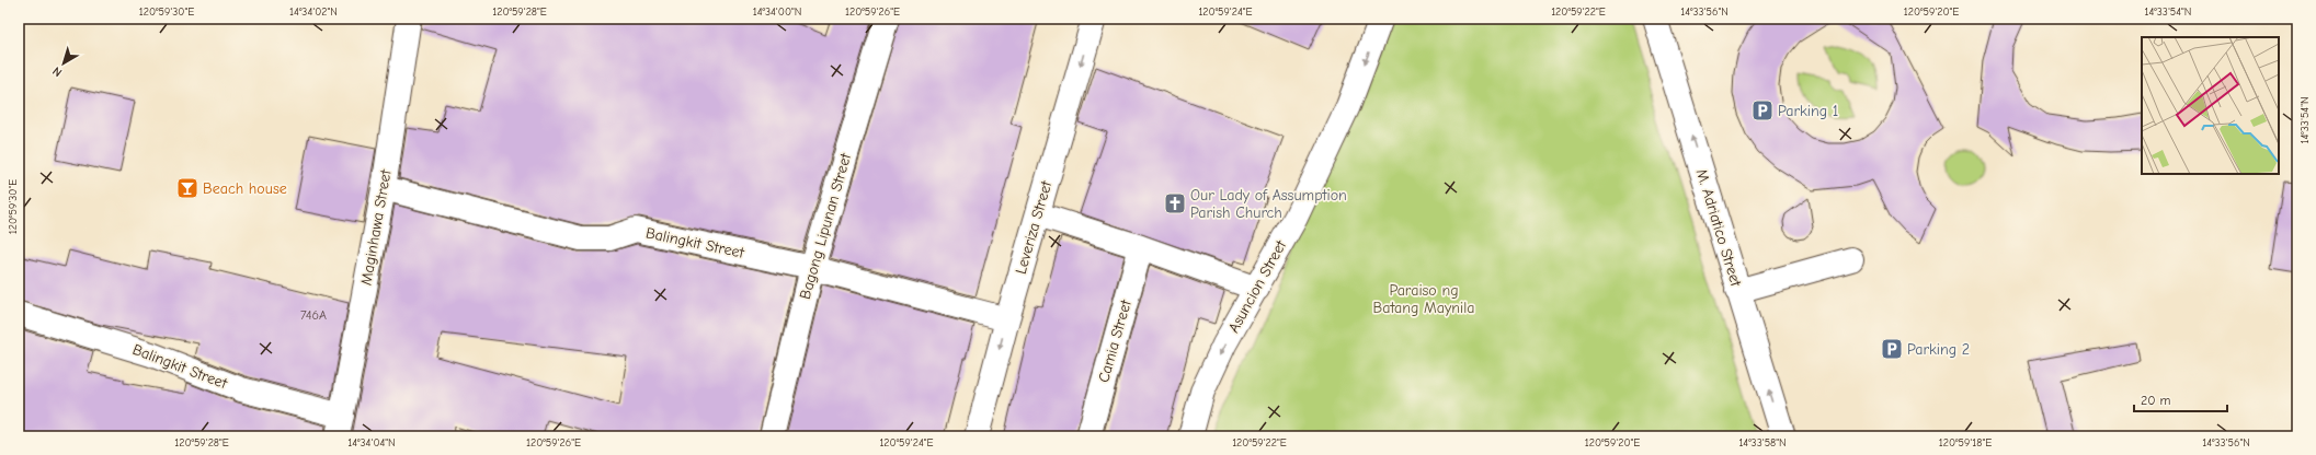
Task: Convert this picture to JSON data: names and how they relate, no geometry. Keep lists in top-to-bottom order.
{
  "streets": {
    "street": [
      "Bagong Lipunan Street",
      "Maginhawa Street",
      "Leveriza Street",
      "M. Adriatico Street",
      "Balingkit Street",
      "Asuncion Street",
      "Camia Street"
    ]
  },
  "crossings": [
    ["Bagong Lipunan Street", "Balingkit Street"],
    ["Maginhawa Street", "Balingkit Street"],
    ["Leveriza Street", "Balingkit Street"]
  ],
  "one_way": ["Leveriza Street", "M. Adriatico Street", "Asuncion Street"],
  "parks": ["Paraiso ng Batang Maynila"],
  "places": {
    "parking": ["Parking 1", "Parking 2"],
    "bar": ["Beach house"],
    "church": ["Our Lady of Assumption Parish Church"]
  },
  "house_numbers": ["746A"],
  "scale_bar": "20 m",
  "north": "bottom left",
  "coordinates": [
    "120°59'30\"E",
    "14°34'02\"N",
    "120°59'28\"E",
    "14°34'00\"N",
    "120°59'26\"E",
    "120°59'24\"E",
    "120°59'22\"E",
    "14°33'56\"N",
    "120°59'20\"E",
    "14°33'54\"N",
    "14°34'04\"N",
    "14°33'58\"N",
    "120°59'18\"E"
  ]
}
